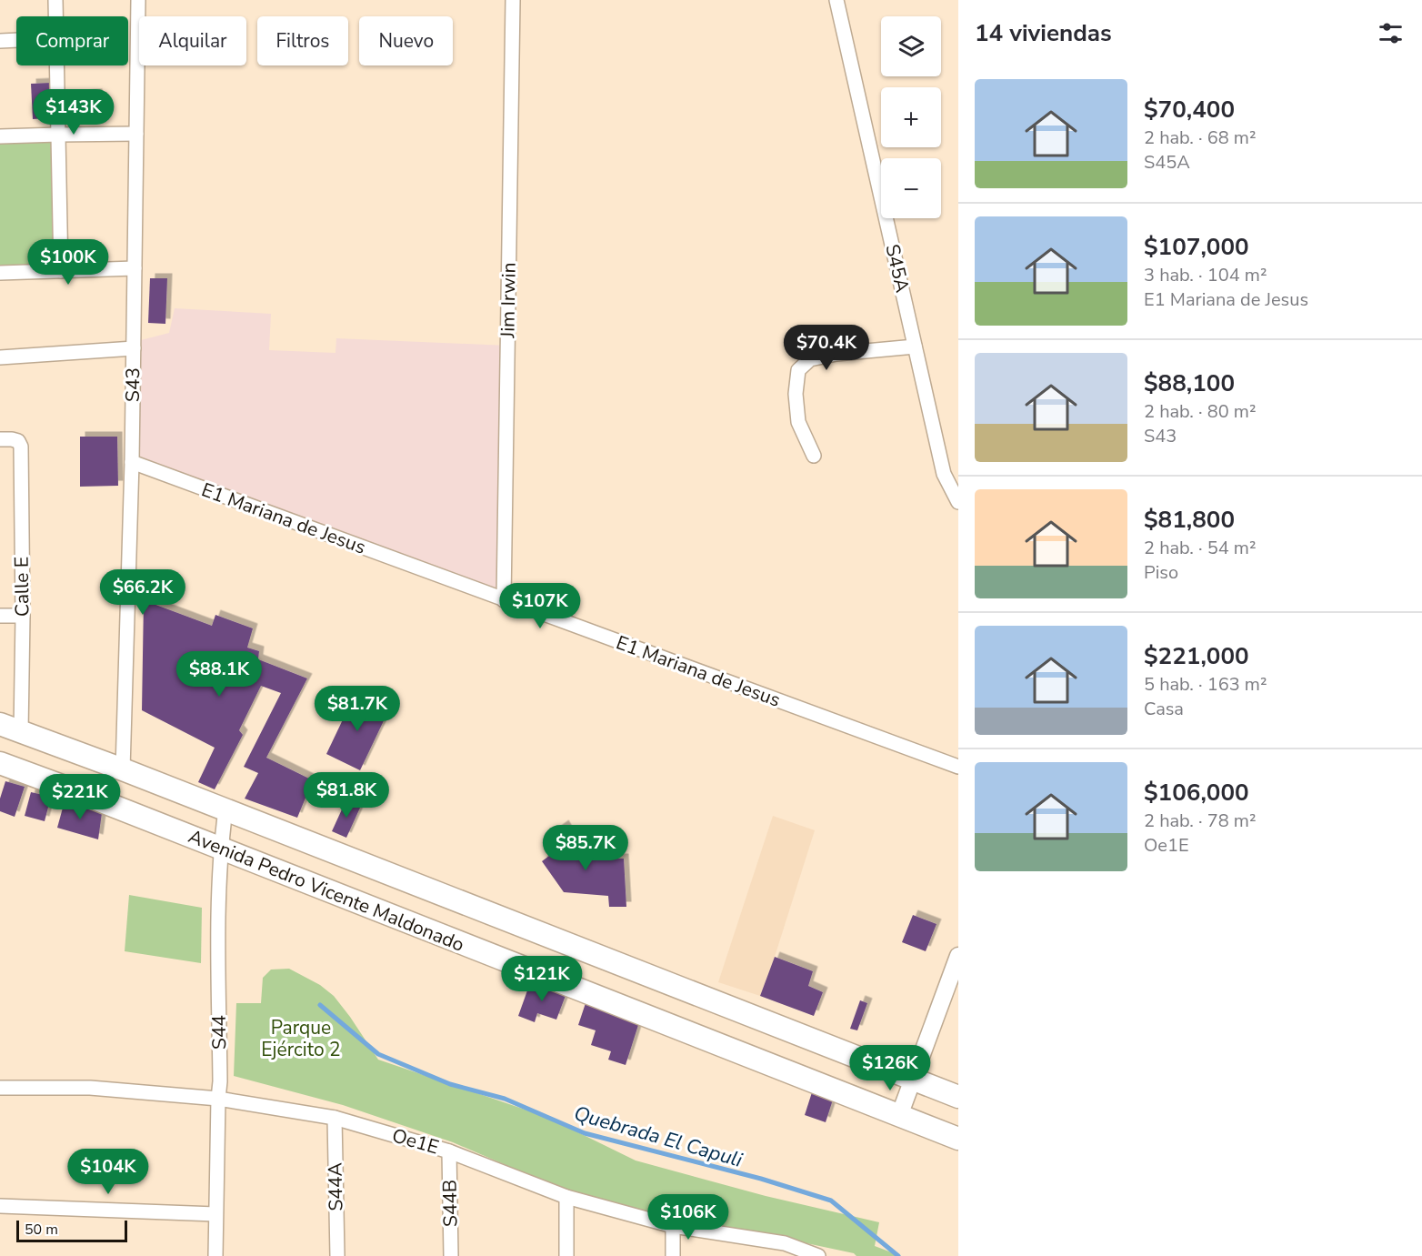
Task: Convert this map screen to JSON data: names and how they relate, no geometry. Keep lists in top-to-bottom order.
{
  "streets": {
    "main road": ["Avenida Pedro Vicente Maldonado"],
    "street": [
      "S45A",
      "Jim Irwin",
      "S43",
      "E1 Mariana de Jesus",
      "Calle E",
      "S44",
      "Oe1E",
      "S44A",
      "S44B"
    ]
  },
  "crossings": [
    ["Jim Irwin", "E1 Mariana de Jesus"],
    ["S43", "E1 Mariana de Jesus"],
    ["S43", "Avenida Pedro Vicente Maldonado"],
    ["Calle E", "Avenida Pedro Vicente Maldonado"],
    ["Avenida Pedro Vicente Maldonado", "S44"],
    ["S44", "Oe1E"],
    ["Oe1E", "S44A"],
    ["Oe1E", "S44B"]
  ],
  "water": ["Quebrada El Capuli"],
  "parks": ["Parque Ejército 2"],
  "scale_bar": "50 m",
  "page": {
    "heading": "14 viviendas",
    "map_buttons": ["+", "−"],
    "chip": [
      "Comprar",
      "Alquilar",
      "Filtros",
      "Nuevo"
    ],
    "list": [
      {
        "name": "$70,400",
        "note": "2 hab. · 68 m² · S45A"
      },
      {
        "name": "$107,000",
        "note": "3 hab. · 104 m² · E1 Mariana de Jesus"
      },
      {
        "name": "$88,100",
        "note": "2 hab. · 80 m² · S43"
      },
      {
        "name": "$81,800",
        "note": "2 hab. · 54 m² · Piso"
      },
      {
        "name": "$221,000",
        "note": "5 hab. · 163 m² · Casa"
      },
      {
        "name": "$106,000",
        "note": "2 hab. · 78 m² · Oe1E"
      }
    ],
    "price": [
      "$143K",
      "$100K",
      "$70.4K",
      "$66.2K",
      "$107K",
      "$88.1K",
      "$81.7K",
      "$81.8K",
      "$221K",
      "$85.7K",
      "$121K",
      "$126K",
      "$104K",
      "$106K"
    ],
    "scale": "50 m"
  }
}
